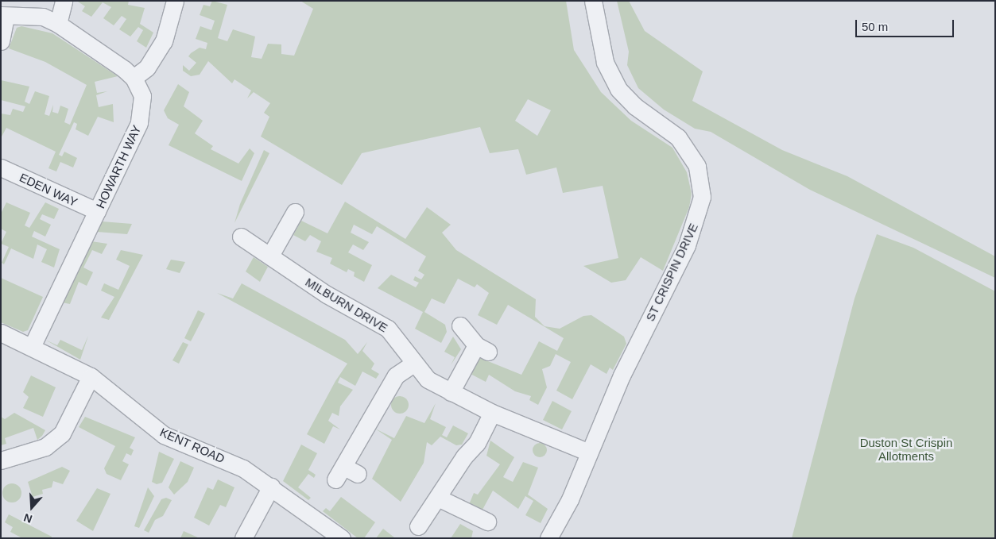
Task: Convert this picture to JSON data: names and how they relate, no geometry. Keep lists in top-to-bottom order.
{
  "streets": {
    "street": [
      "HOWARTH WAY",
      "EDEN WAY",
      "ST CRISPIN DRIVE",
      "MILBURN DRIVE",
      "KENT ROAD"
    ]
  },
  "crossings": [
    ["HOWARTH WAY", "EDEN WAY"],
    ["HOWARTH WAY", "KENT ROAD"],
    ["ST CRISPIN DRIVE", "MILBURN DRIVE"]
  ],
  "parks": ["Duston St Crispin Allotments"],
  "scale_bar": "50 m",
  "north": "bottom"
}
